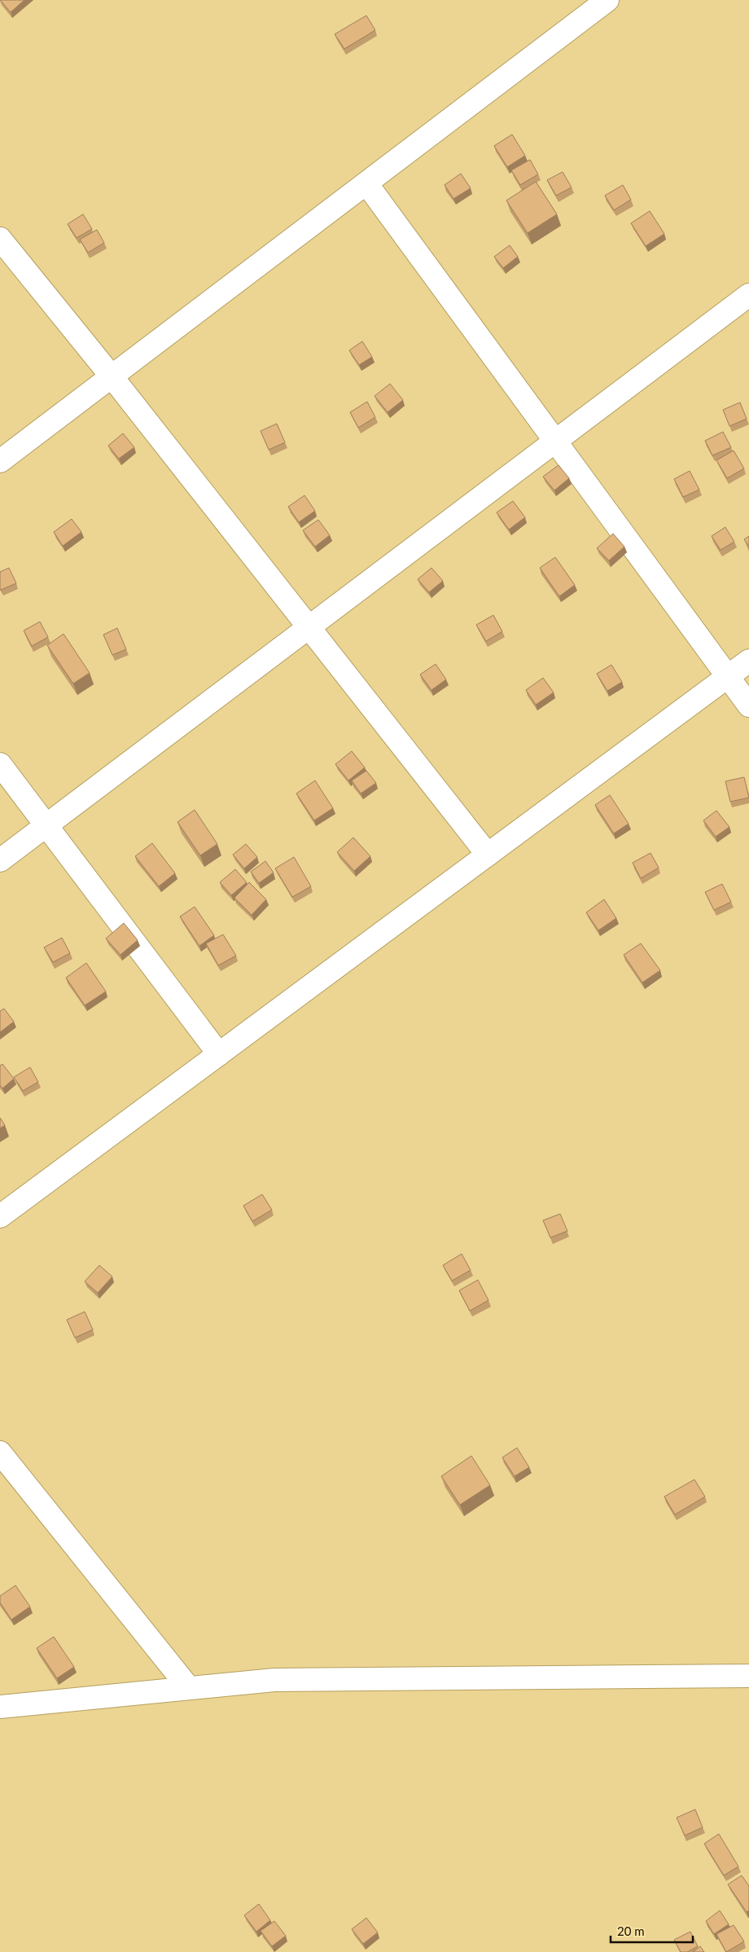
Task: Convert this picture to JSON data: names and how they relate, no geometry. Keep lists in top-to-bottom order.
{
  "scale_bar": "20 m"
}
